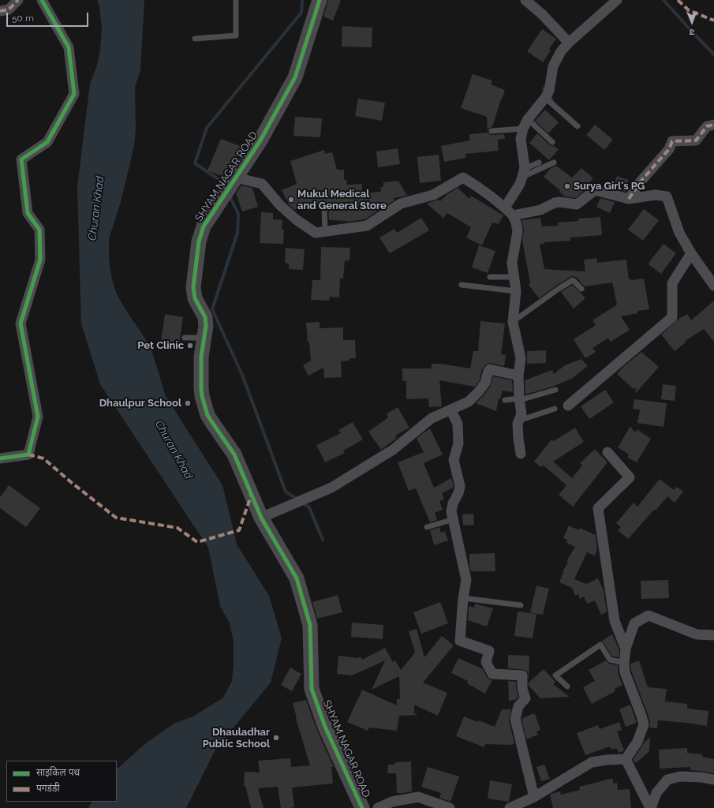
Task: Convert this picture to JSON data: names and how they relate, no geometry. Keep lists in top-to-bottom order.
{
  "streets": {
    "street": ["SHYAM NAGAR ROAD"]
  },
  "water": ["Churan Khad"],
  "places": [
    "Surya Girl's PG",
    "Mukul Medical and General Store",
    "Pet Clinic",
    "Dhaulpur School",
    "Dhauladhar Public School"
  ],
  "legend": ["साइकिल पथ", "पगडंडी"],
  "scale_bar": "50 m",
  "north": "bottom"
}
